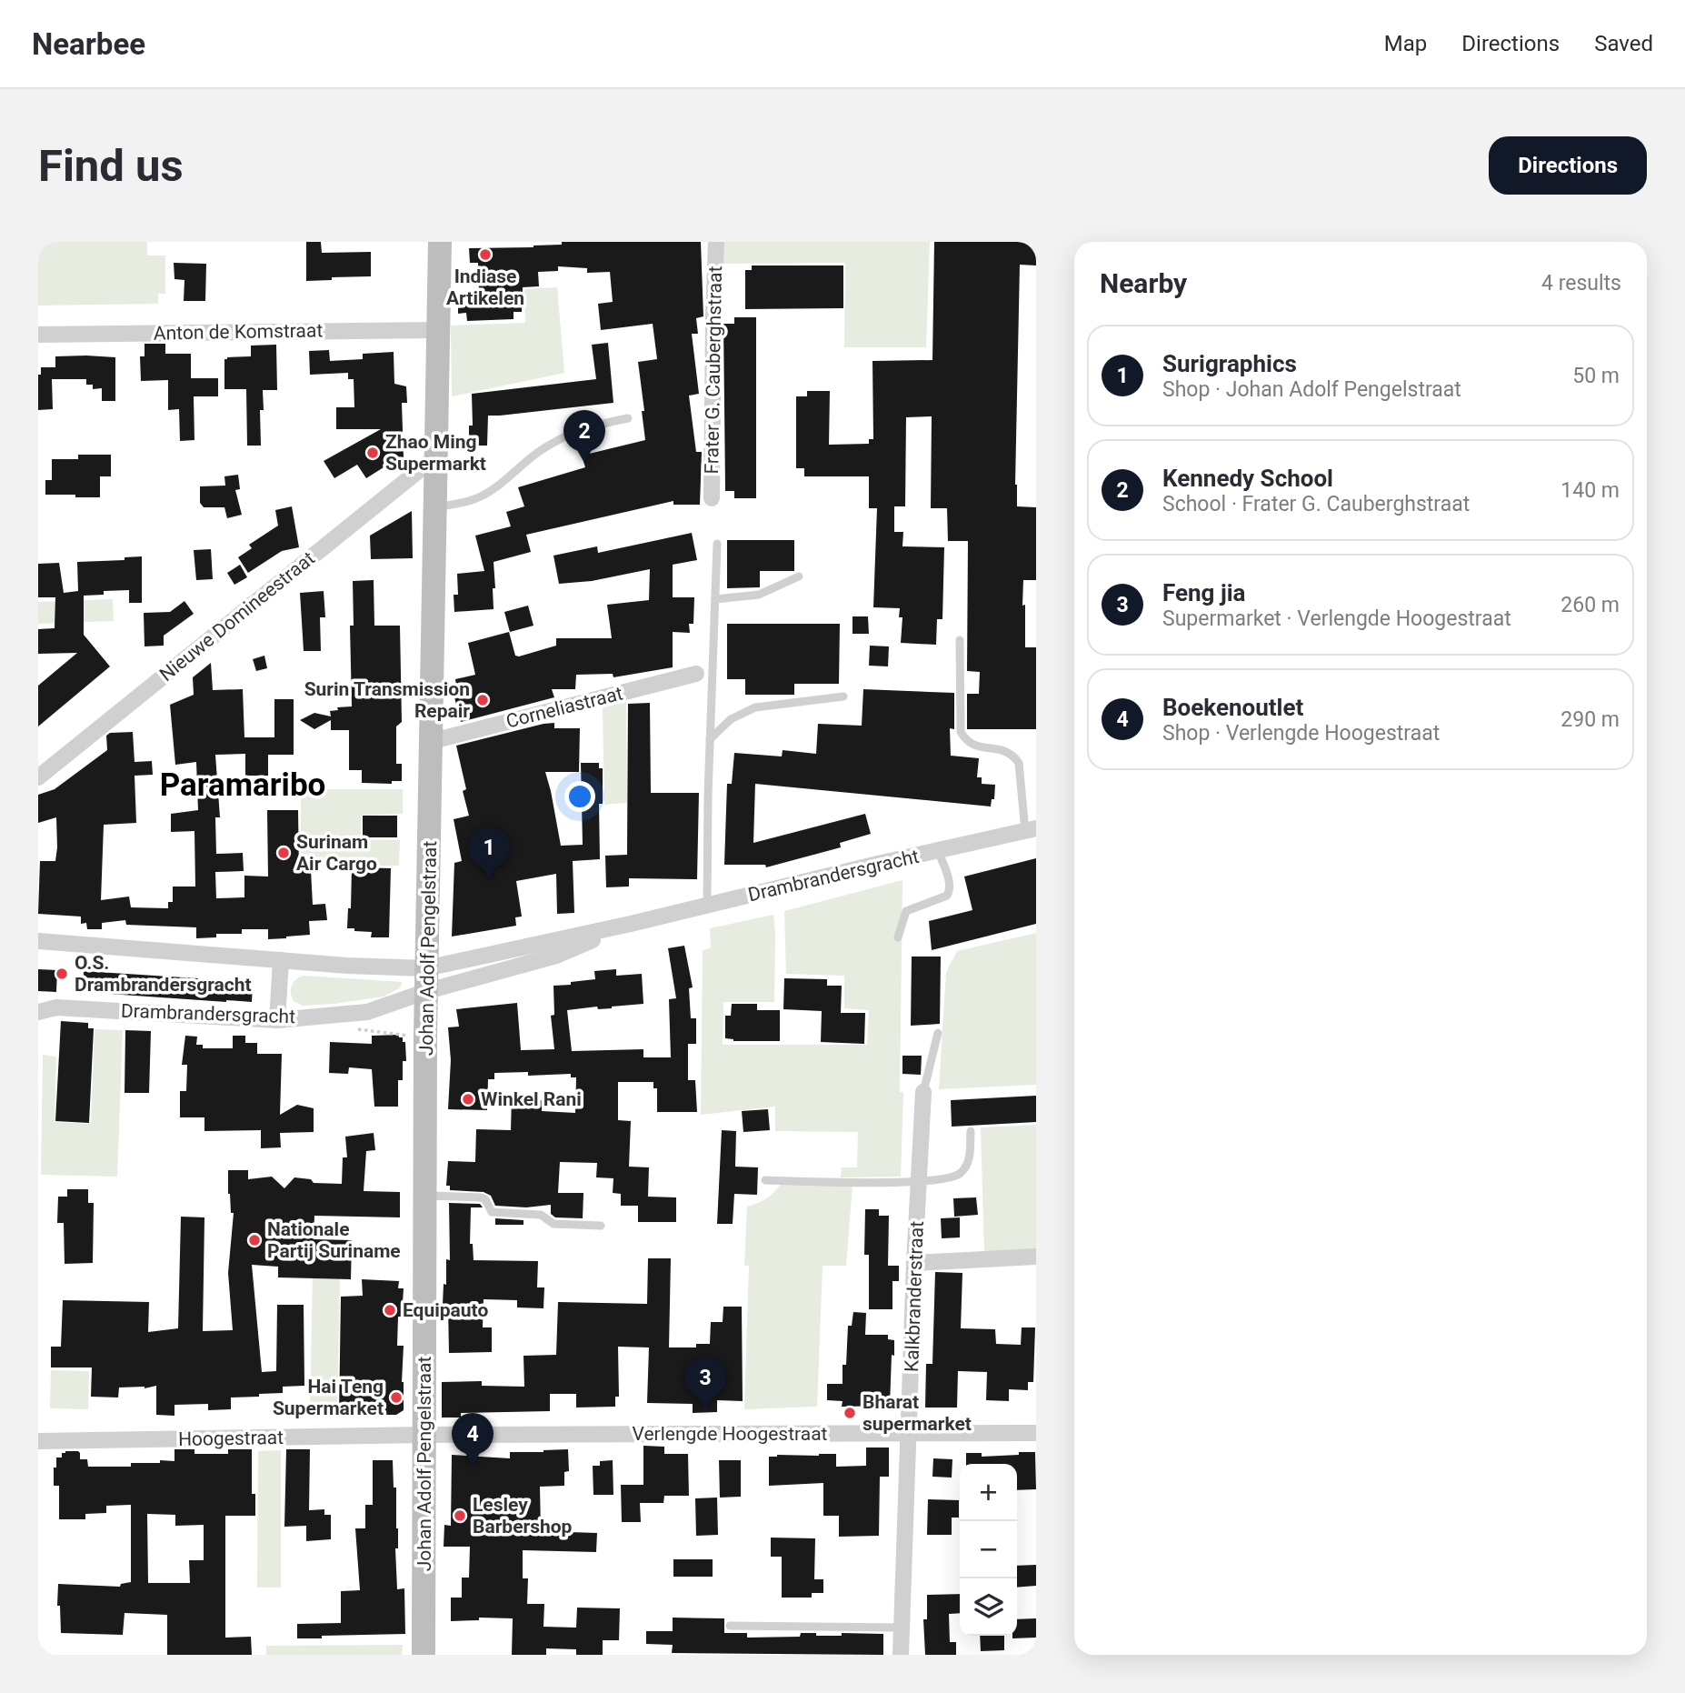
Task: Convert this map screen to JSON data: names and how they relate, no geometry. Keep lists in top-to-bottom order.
{
  "streets": {
    "main road": ["Johan Adolf Pengelstraat"],
    "street": [
      "Anton de Komstraat",
      "Frater G. Cauberghstraat",
      "Nieuwe Domineestraat",
      "Corneliastraat",
      "Drambrandersgracht",
      "Kalkbranderstraat",
      "Verlengde Hoogestraat",
      "Hoogestraat"
    ]
  },
  "crossings": [
    ["Anton de Komstraat", "Johan Adolf Pengelstraat"],
    ["Nieuwe Domineestraat", "Johan Adolf Pengelstraat"],
    ["Corneliastraat", "Johan Adolf Pengelstraat"],
    ["Drambrandersgracht", "Johan Adolf Pengelstraat"],
    ["Johan Adolf Pengelstraat", "Verlengde Hoogestraat"],
    ["Johan Adolf Pengelstraat", "Hoogestraat"],
    ["Kalkbranderstraat", "Verlengde Hoogestraat"],
    ["Verlengde Hoogestraat", "Hoogestraat"]
  ],
  "districts": ["Paramaribo"],
  "places": [
    "Indiase Artikelen",
    "Zhao Ming Supermarkt",
    "Surin Transmission Repair",
    "Surinam Air Cargo",
    "O.S. Drambrandersgracht",
    "Winkel Rani",
    "Nationale Partij Suriname",
    "Equipauto",
    "Hai Teng Supermarket",
    "Bharat supermarket",
    "Lesley Barbershop"
  ],
  "page": {
    "header": "Nearbee",
    "nav": ["Map", "Directions", "Saved"],
    "buttons": "Directions",
    "title": "Find us",
    "heading": ["Nearby", "4 results"],
    "list": [
      {
        "mark": "1",
        "name": "Surigraphics",
        "note": "Shop · Johan Adolf Pengelstraat",
        "value": "50 m"
      },
      {
        "mark": "2",
        "name": "Kennedy School",
        "note": "School · Frater G. Cauberghstraat",
        "value": "140 m"
      },
      {
        "mark": "3",
        "name": "Feng jia",
        "note": "Supermarket · Verlengde Hoogestraat",
        "value": "260 m"
      },
      {
        "mark": "4",
        "name": "Boekenoutlet",
        "note": "Shop · Verlengde Hoogestraat",
        "value": "290 m"
      }
    ],
    "pins": [
      "2",
      "1",
      "3",
      "4"
    ],
    "map_buttons": ["+", "−"]
  }
}
